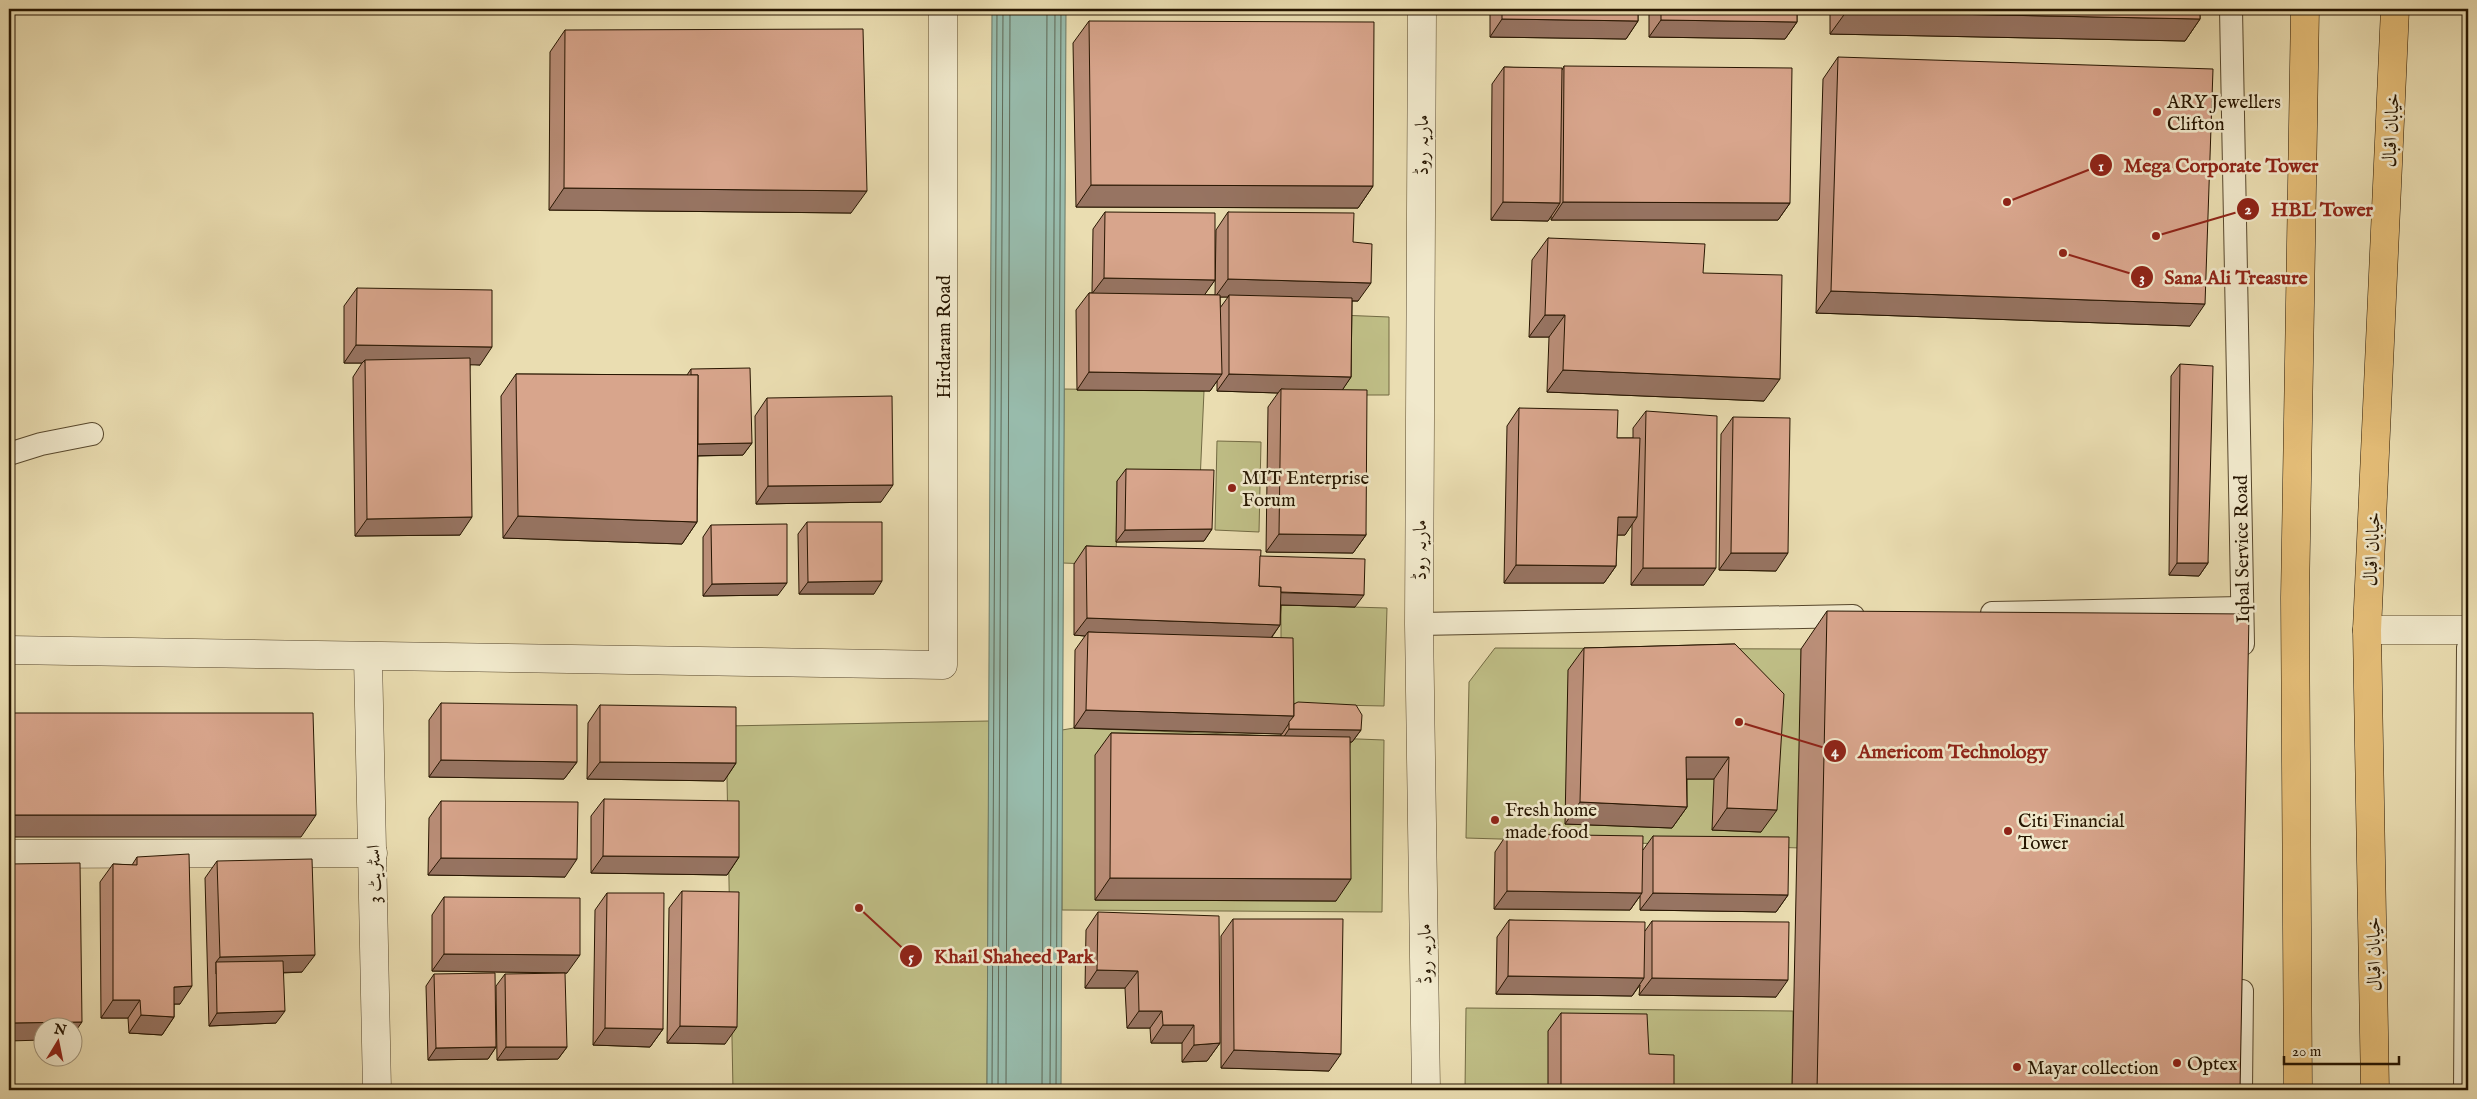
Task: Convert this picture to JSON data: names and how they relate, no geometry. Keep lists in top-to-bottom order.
{
  "streets": {
    "main road": ["خیابان اقبال"],
    "street": ["ماریہ روڈ", "Hirdaram Road", "اسٹریٹ 3"],
    "lane": ["Iqbal Service Road"]
  },
  "crossings": [
    ["Hirdaram Road", "اسٹریٹ 3"]
  ],
  "places": [
    "ARY Jewellers Clifton",
    "Mega Corporate Tower",
    "HBL Tower",
    "Sana Ali Treasure",
    "MIT Enterprise Forum",
    "Americom Technology",
    "Fresh home made food",
    "Citi Financial Tower",
    "Khail Shaheed Park",
    "Optex",
    "Mayar collection"
  ],
  "scale_bar": "20 m",
  "north": "top"
}
